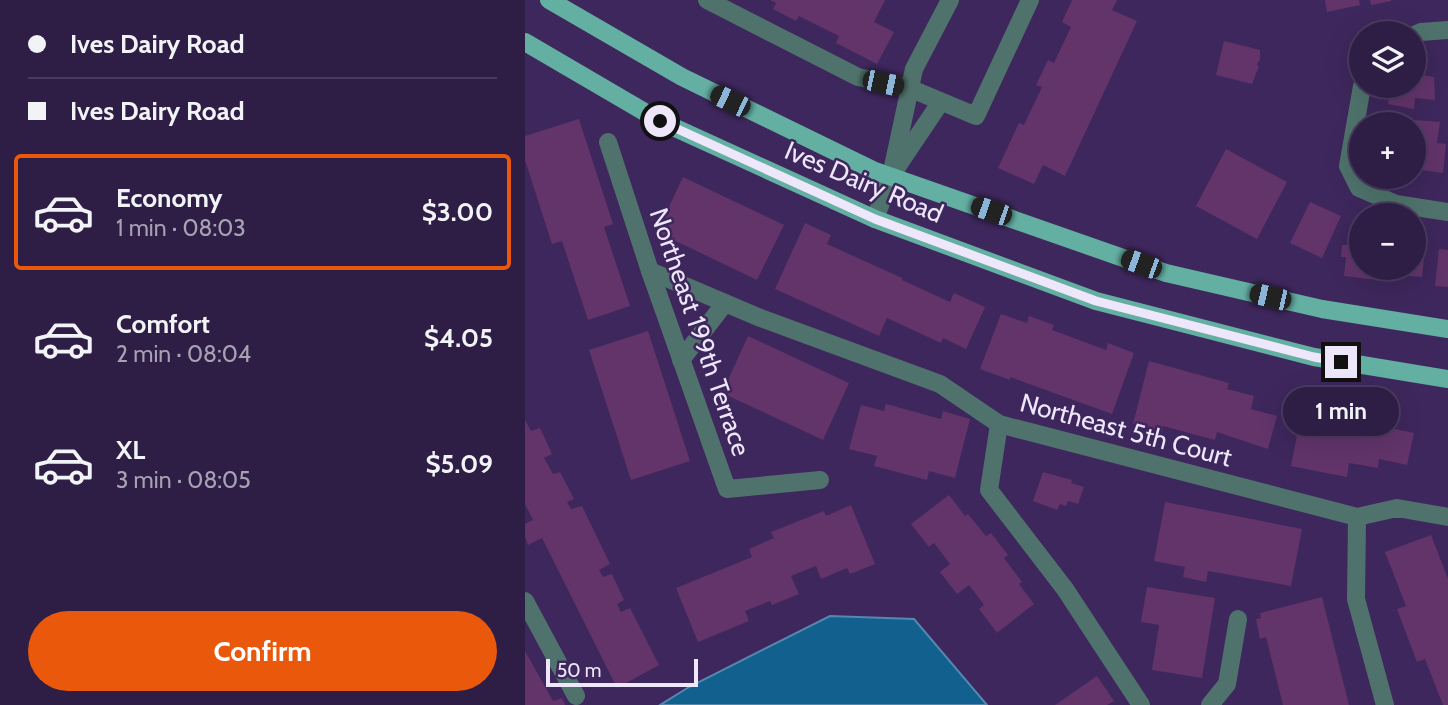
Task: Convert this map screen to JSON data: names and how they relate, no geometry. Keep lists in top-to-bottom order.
{
  "streets": {
    "main road": ["Ives Dairy Road"],
    "street": ["Northeast 199th Terrace", "Northeast 5th Court"]
  },
  "crossings": [
    ["Northeast 199th Terrace", "Northeast 5th Court"]
  ],
  "scale_bar": "50 m",
  "page": {
    "banner": ["Ives Dairy Road", "Ives Dairy Road"],
    "map_buttons": ["+", "−"],
    "list": [
      {
        "name": "Economy",
        "note": "1 min · 08:03",
        "value": "$3.00"
      },
      {
        "name": "Comfort",
        "note": "2 min · 08:04",
        "value": "$4.05"
      },
      {
        "name": "XL",
        "note": "3 min · 08:05",
        "value": "$5.09"
      }
    ],
    "bubble": "1 min",
    "buttons": "Confirm",
    "scale": "50 m"
  }
}
